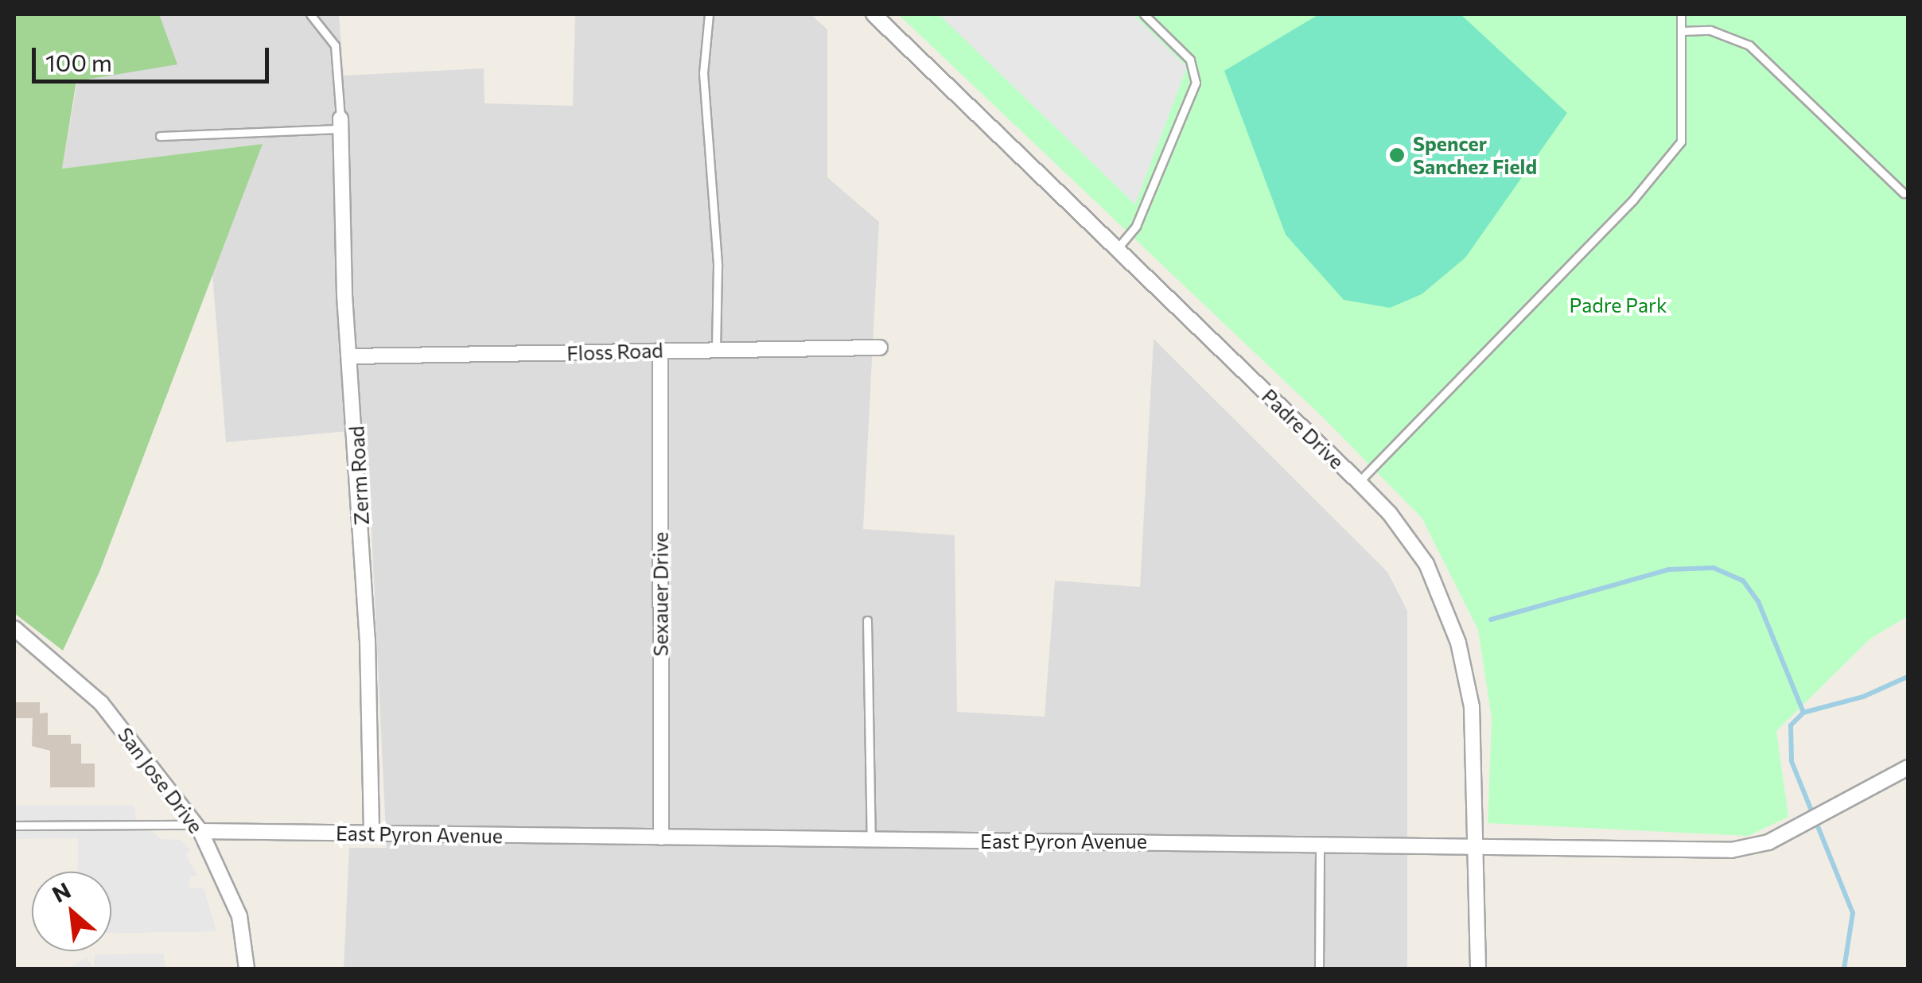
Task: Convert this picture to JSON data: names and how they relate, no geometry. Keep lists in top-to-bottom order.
{
  "streets": {
    "street": [
      "Floss Road",
      "Padre Drive",
      "Zerm Road",
      "Sexauer Drive",
      "San Jose Drive",
      "East Pyron Avenue"
    ]
  },
  "crossings": [
    ["Floss Road", "Zerm Road"],
    ["Floss Road", "Sexauer Drive"],
    ["Padre Drive", "East Pyron Avenue"],
    ["Zerm Road", "East Pyron Avenue"],
    ["Sexauer Drive", "East Pyron Avenue"],
    ["San Jose Drive", "East Pyron Avenue"]
  ],
  "parks": ["Padre Park"],
  "places": ["Spencer Sanchez Field"],
  "scale_bar": "100 m",
  "north": "top left"
}
